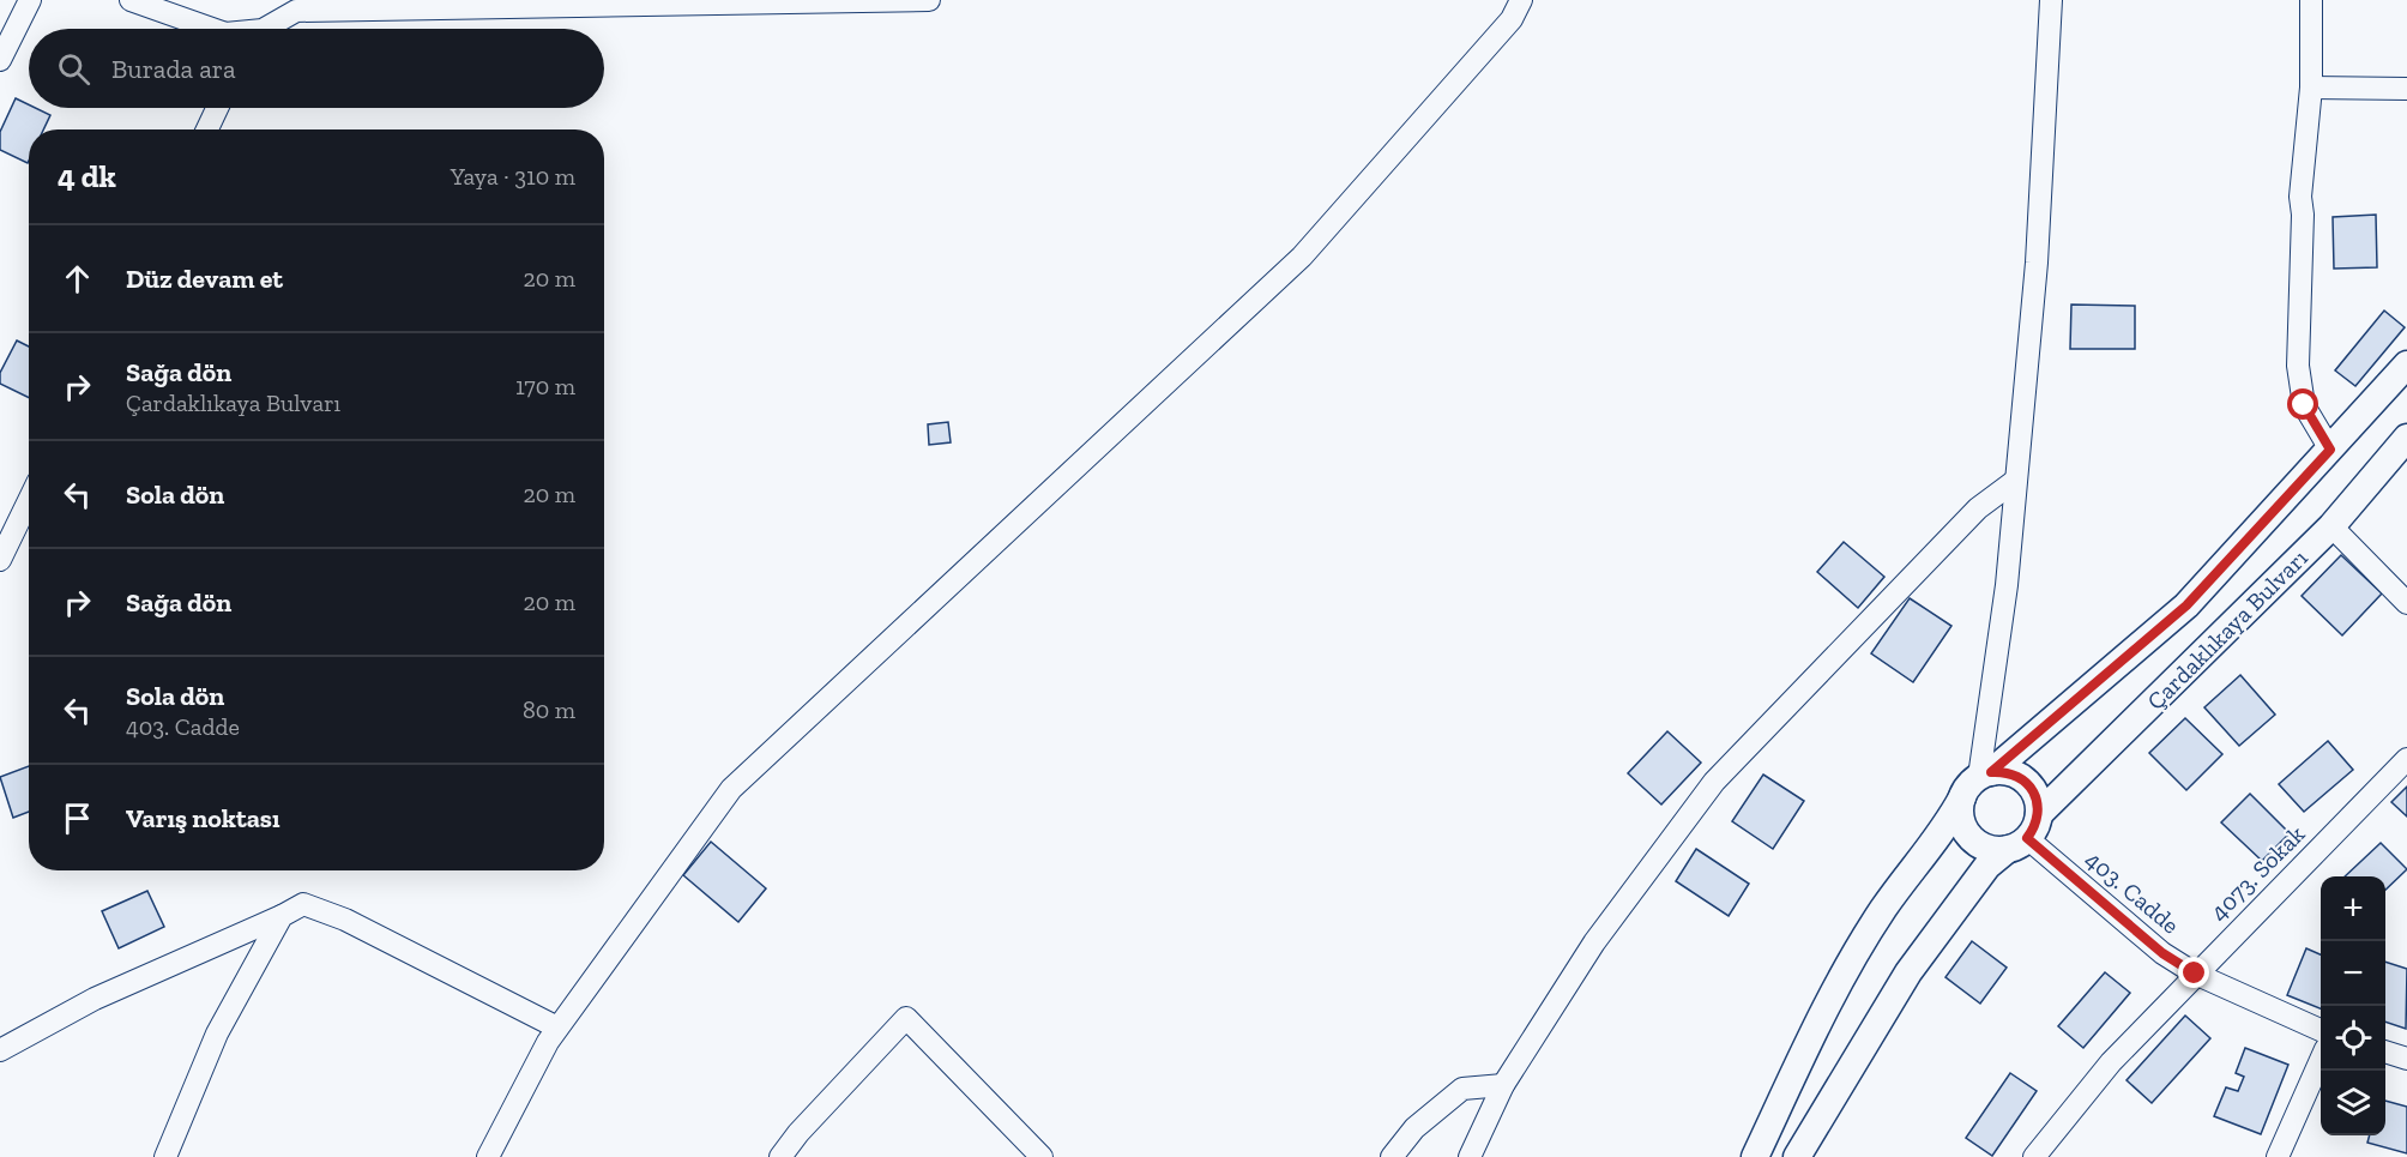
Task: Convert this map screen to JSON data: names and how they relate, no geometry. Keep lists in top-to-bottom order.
{
  "streets": {
    "main road": ["Çardaklıkaya Bulvarı"],
    "street": ["4073. Sokak", "403. Cadde"]
  },
  "crossings": [
    ["Çardaklıkaya Bulvarı", "403. Cadde"],
    ["4073. Sokak", "403. Cadde"]
  ],
  "page": {
    "search": "Burada ara",
    "heading": ["4 dk", "Yaya · 310 m"],
    "list": [
      ["Düz devam et", "20 m"],
      ["Sağa dön", "Çardaklıkaya Bulvarı", "170 m"],
      ["Sola dön", "20 m"],
      ["Sağa dön", "20 m"],
      ["Sola dön", "403. Cadde", "80 m"],
      "Varış noktası"
    ],
    "map_buttons": ["+", "−"]
  }
}
